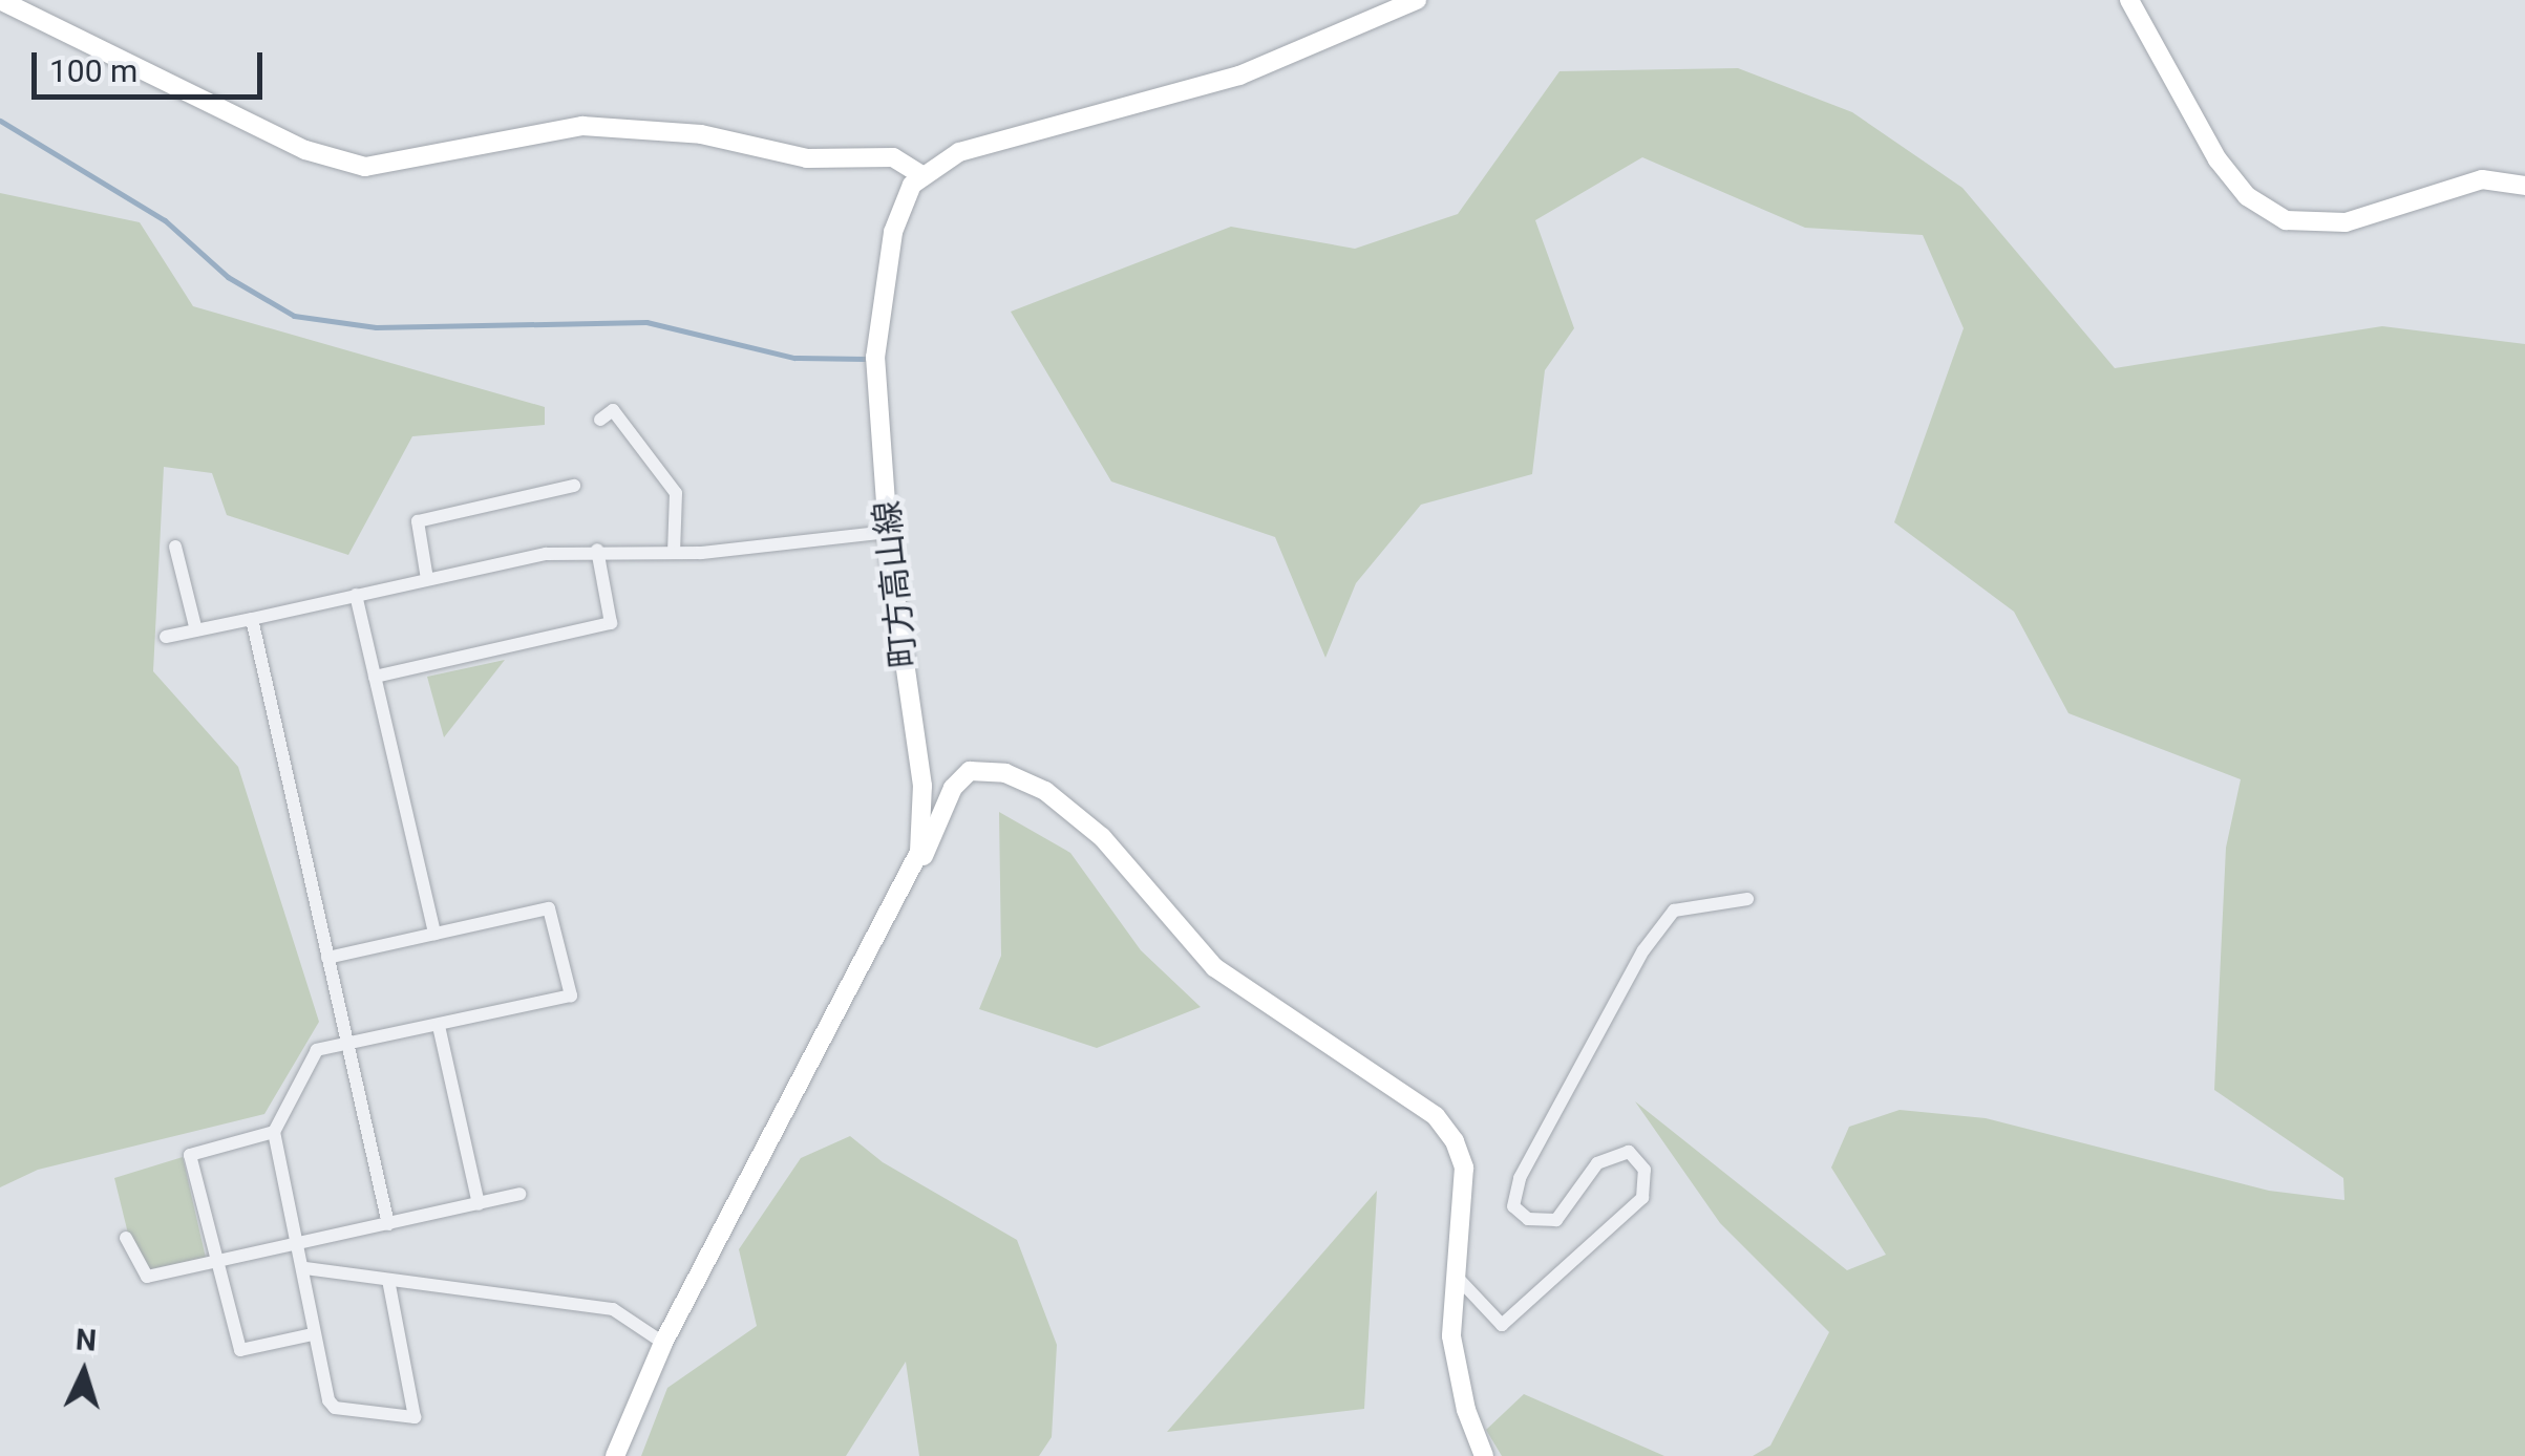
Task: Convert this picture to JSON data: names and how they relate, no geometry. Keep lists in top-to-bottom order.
{
  "streets": {
    "street": ["町方高山線"]
  },
  "scale_bar": "100 m",
  "north": "top"
}
